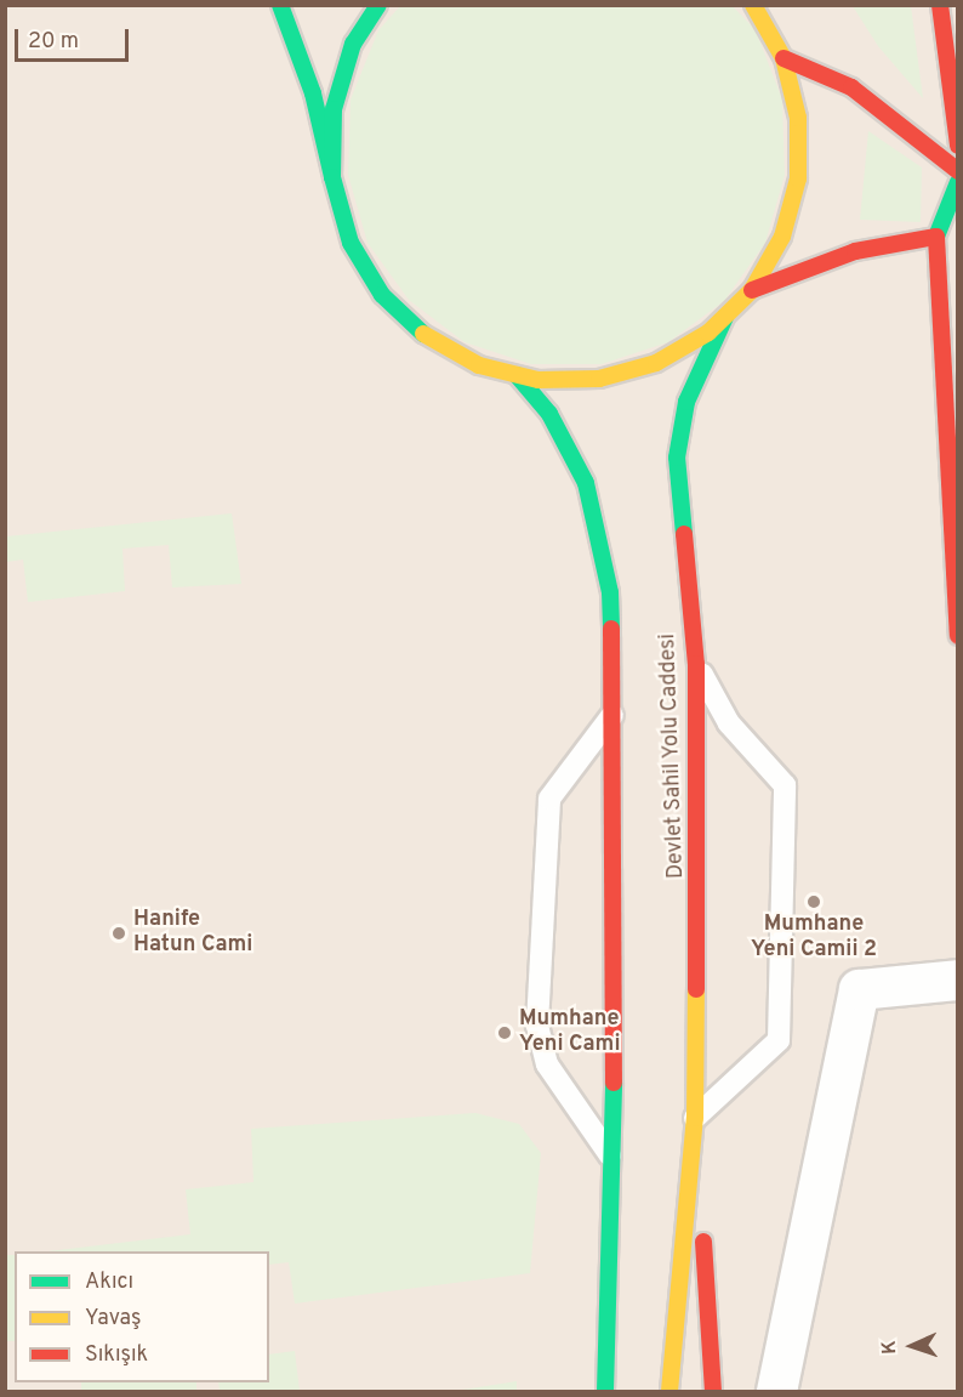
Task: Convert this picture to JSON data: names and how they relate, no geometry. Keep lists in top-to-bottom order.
{
  "streets": {
    "main road": ["Devlet Sahil Yolu Caddesi"]
  },
  "places": ["Mumhane Yeni Camii 2", "Hanife Hatun Cami", "Mumhane Yeni Cami"],
  "legend": ["Akıcı", "Yavaş", "Sıkışık"],
  "scale_bar": "20 m",
  "north": "left"
}
